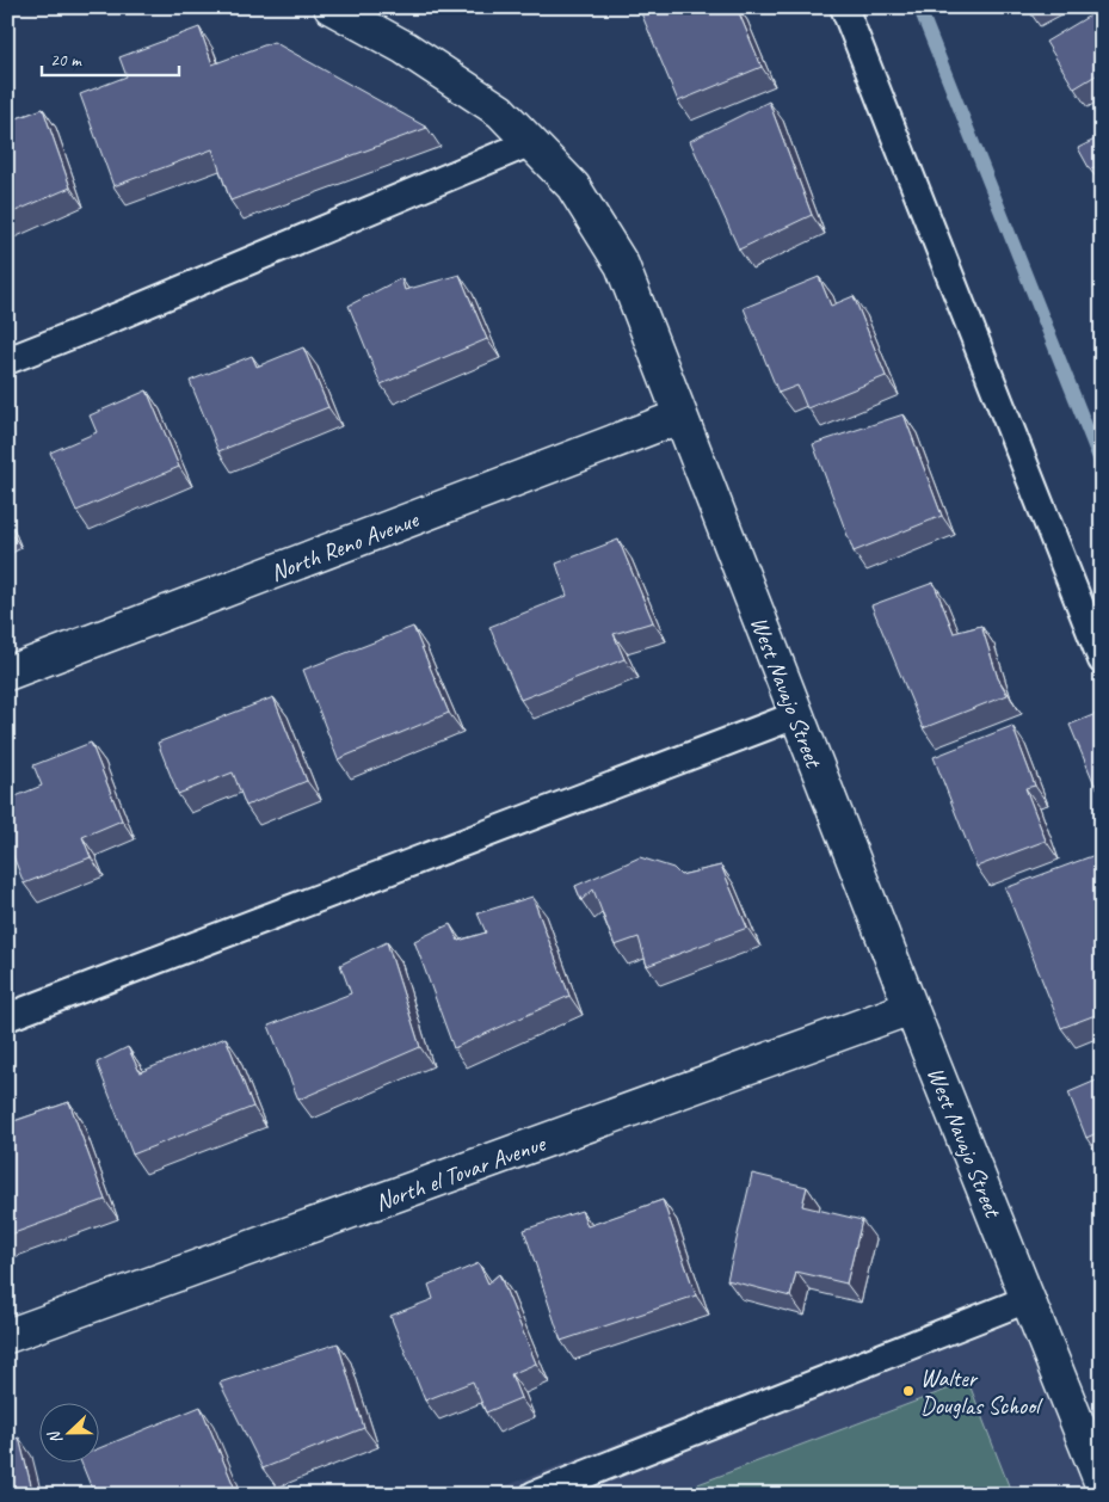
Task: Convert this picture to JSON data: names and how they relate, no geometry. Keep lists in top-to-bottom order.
{
  "streets": {
    "street": ["North Reno Avenue", "West Navajo Street", "North el Tovar Avenue"]
  },
  "crossings": [
    ["North Reno Avenue", "West Navajo Street"],
    ["West Navajo Street", "North el Tovar Avenue"]
  ],
  "places": ["Walter Douglas School"],
  "scale_bar": "20 m",
  "north": "left"
}
